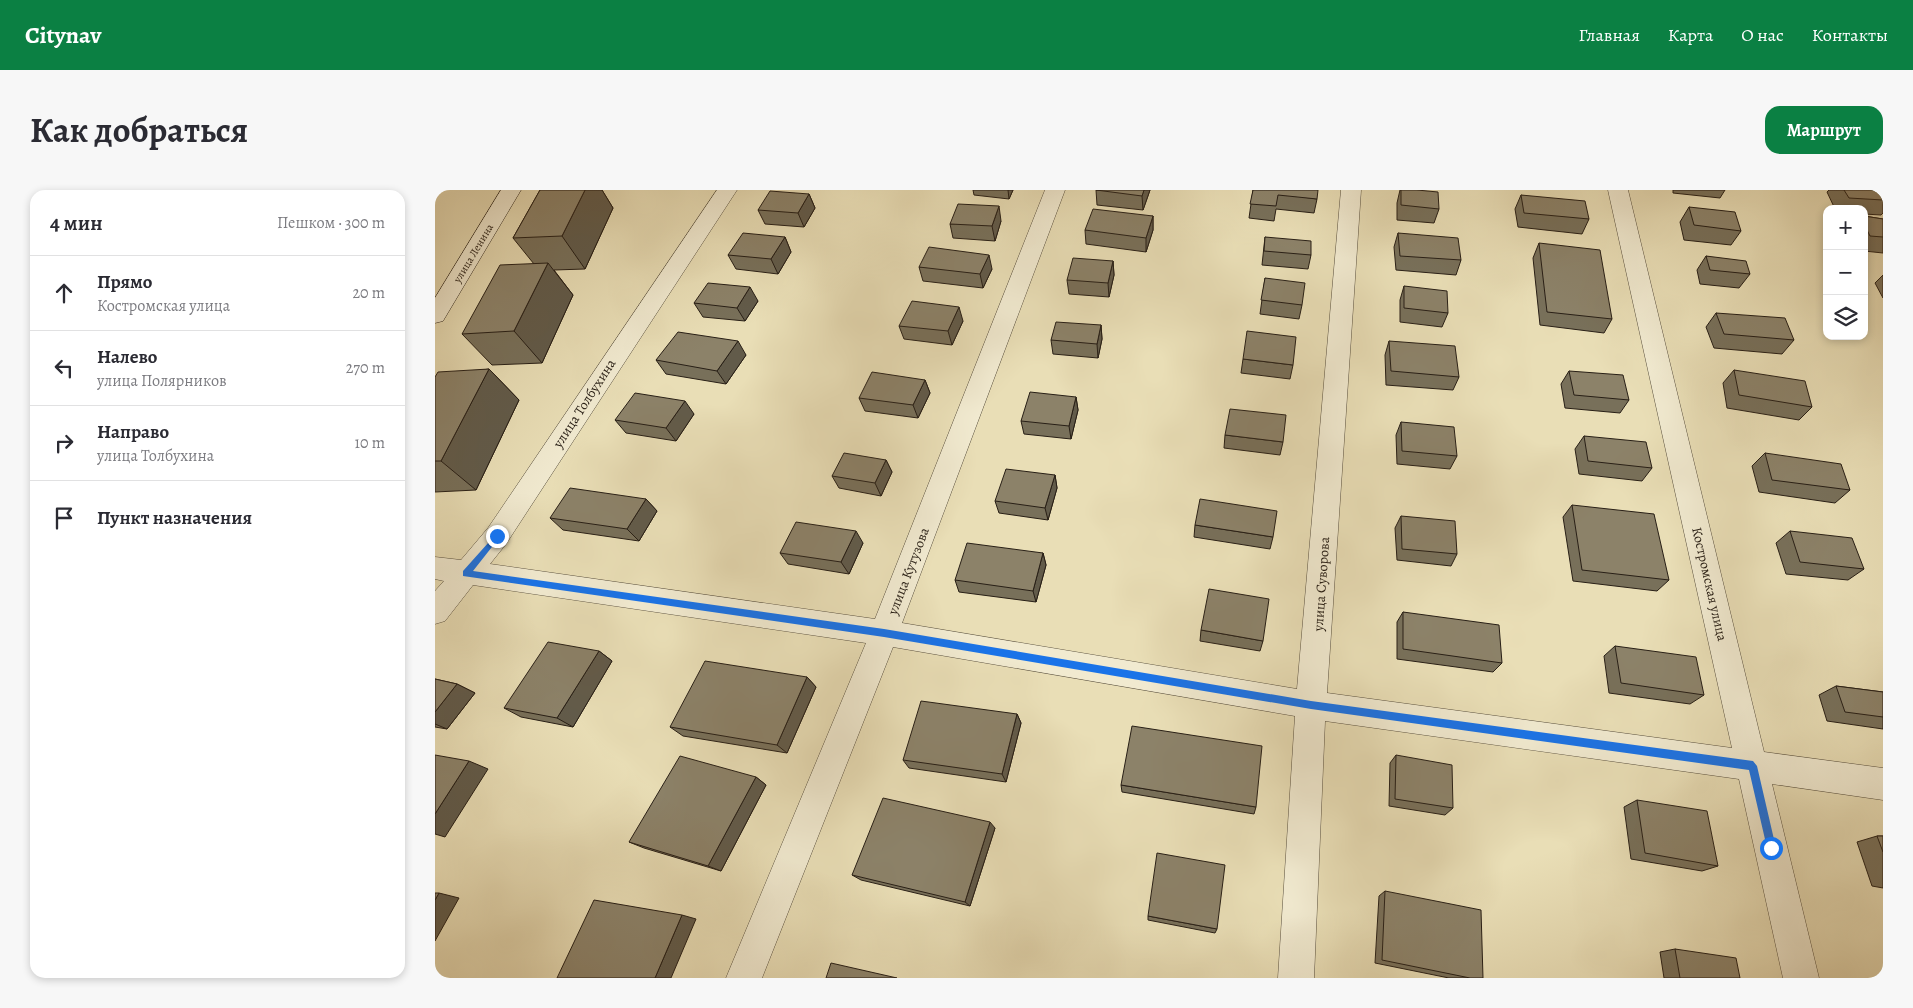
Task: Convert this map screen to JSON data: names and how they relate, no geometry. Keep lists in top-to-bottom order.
{
  "streets": {
    "street": [
      "улица Ленина",
      "улица Толбухина",
      "улица Кутузова",
      "улица Суворова",
      "Костромская улица"
    ]
  },
  "page": {
    "header": "Citynav",
    "nav": [
      "Главная",
      "Карта",
      "О нас",
      "Контакты"
    ],
    "title": "Как добраться",
    "buttons": "Маршрут",
    "heading": ["4 мин", "Пешком · 300 m"],
    "map_buttons": ["+", "−"],
    "list": [
      ["Прямо", "Костромская улица", "20 m"],
      ["Налево", "улица Полярников", "270 m"],
      ["Направо", "улица Толбухина", "10 m"],
      "Пункт назначения"
    ]
  }
}
